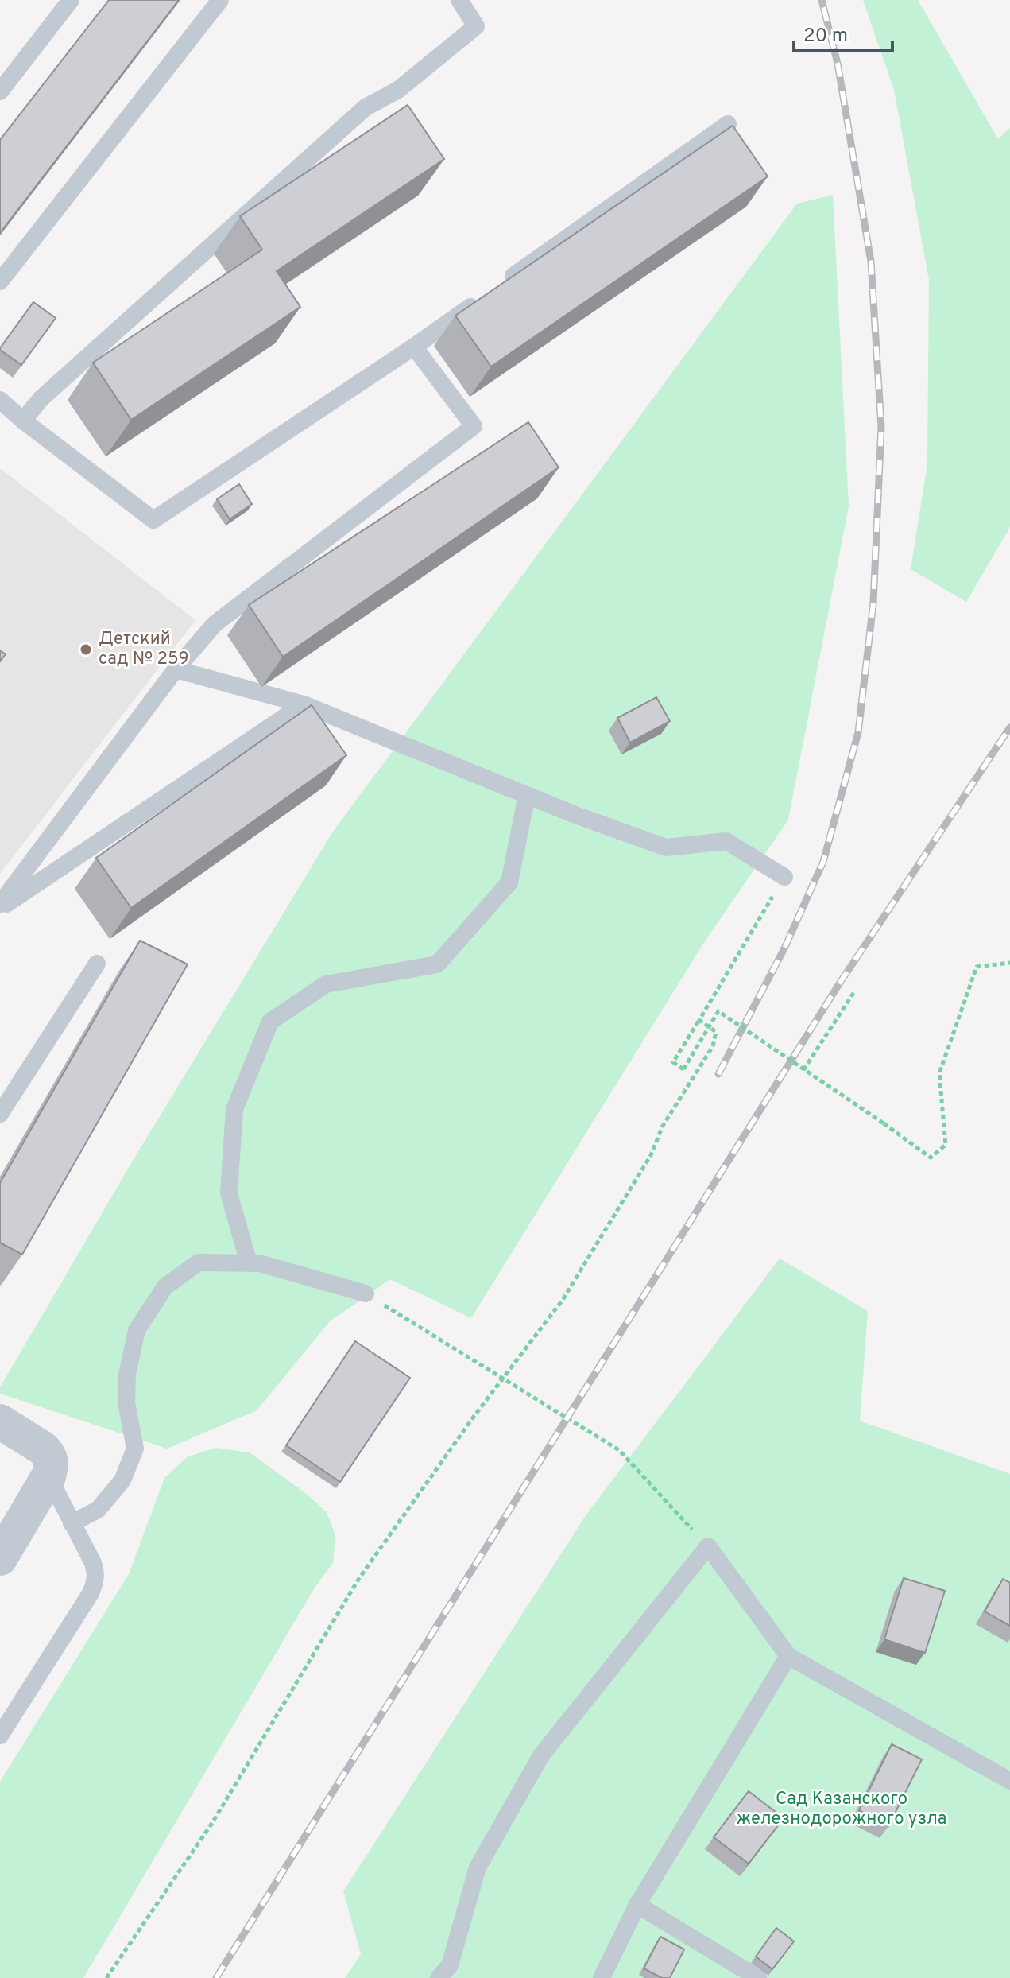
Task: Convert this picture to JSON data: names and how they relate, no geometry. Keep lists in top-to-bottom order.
{
  "parks": ["Сад Казанского железнодорожного узла"],
  "places": ["Детский сад № 259"],
  "scale_bar": "20 m"
}
